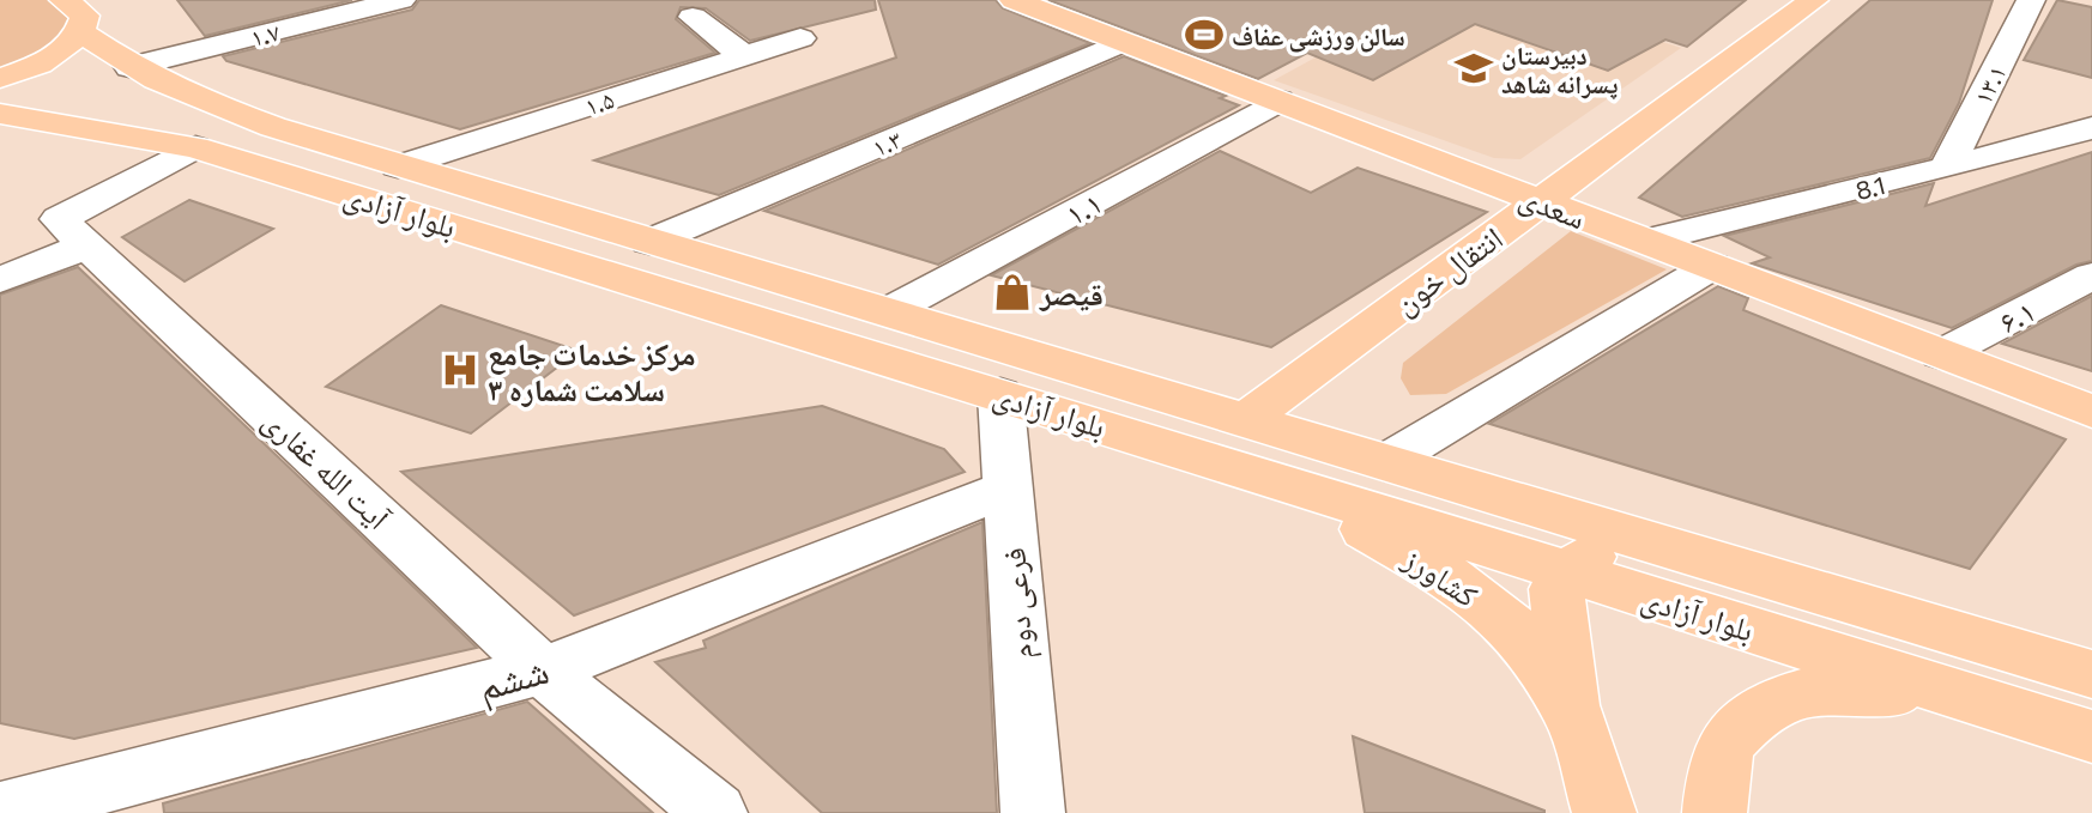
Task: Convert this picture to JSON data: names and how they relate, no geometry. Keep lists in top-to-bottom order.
{
  "streets": {
    "main road": [
      "سعدی",
      "بلوار آزادی",
      "انتقال خون",
      "کشاورز"
    ],
    "street": [
      "۱.۷",
      "۱۳.۱",
      "۱.۵",
      "۱.۳",
      "8.1",
      "۱.۱",
      "۶.۱",
      "آیت الله غفاری",
      "فرعی دوم",
      "ششم"
    ]
  },
  "crossings": [
    ["۱.۷", "بلوار آزادی"],
    ["۱۳.۱", "8.1"],
    ["۱.۵", "بلوار آزادی"],
    ["۱.۳", "سعدی"],
    ["۱.۳", "بلوار آزادی"],
    ["8.1", "سعدی"],
    ["سعدی", "۱.۱"],
    ["سعدی", "انتقال خون"],
    ["سعدی", "۶.۱"],
    ["۱.۱", "بلوار آزادی"],
    ["بلوار آزادی", "انتقال خون"],
    ["بلوار آزادی", "آیت الله غفاری"],
    ["بلوار آزادی", "کشاورز"],
    ["بلوار آزادی", "فرعی دوم"],
    ["آیت الله غفاری", "ششم"],
    ["فرعی دوم", "ششم"]
  ],
  "places": {
    "sports": ["سالن ورزشی عفاف"],
    "school or university": ["دبیرستان پسرانه شاهد"],
    "shop": ["قیصر"],
    "hospital": ["مرکز خدمات جامع سلامت شماره ۳"]
  }
}
